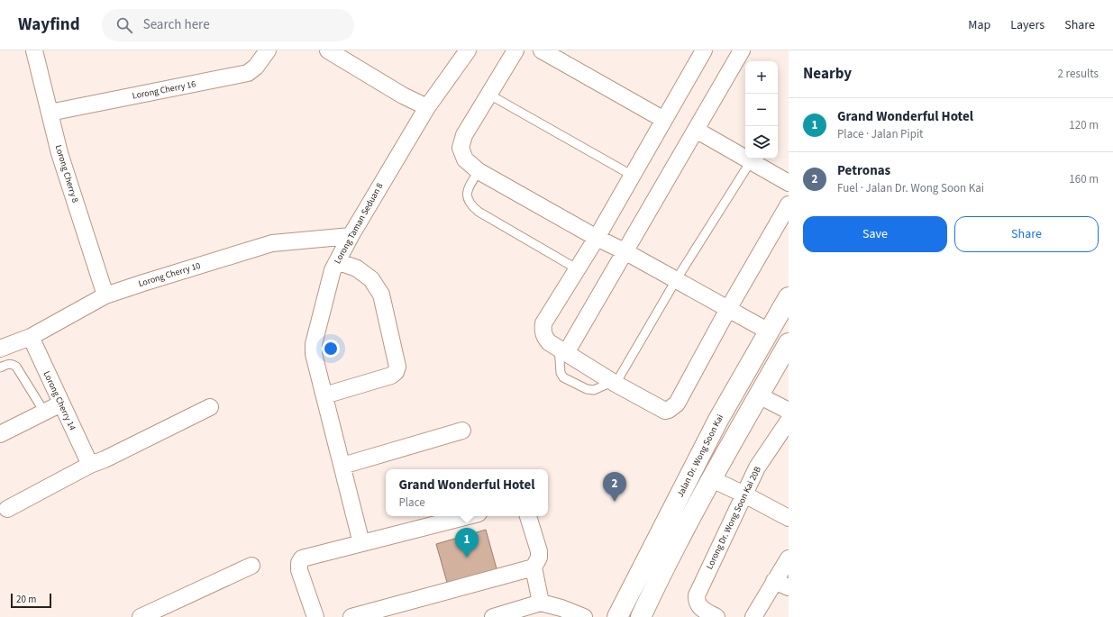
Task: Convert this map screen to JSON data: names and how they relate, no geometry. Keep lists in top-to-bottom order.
{
  "streets": {
    "main road": ["Jalan Dr. Wong Soon Kai"],
    "street": [
      "Lorong Cherry 16",
      "Lorong Cherry 8",
      "Lorong Taman Seduan 8",
      "Lorong Cherry 10",
      "Lorong Cherry 14",
      "Lorong Dr. Wong Soon Kai 20B"
    ]
  },
  "crossings": [
    ["Lorong Cherry 16", "Lorong Cherry 8"],
    ["Lorong Cherry 8", "Lorong Cherry 10"],
    ["Lorong Taman Seduan 8", "Lorong Cherry 10"],
    ["Lorong Cherry 10", "Lorong Cherry 14"]
  ],
  "scale_bar": "20 m",
  "page": {
    "header": "Wayfind",
    "search": "Search here",
    "nav": ["Map", "Layers", "Share"],
    "heading": ["Nearby", "2 results"],
    "map_buttons": ["+", "−"],
    "list": [
      {
        "mark": "1",
        "name": "Grand Wonderful Hotel",
        "note": "Place · Jalan Pipit",
        "value": "120 m"
      },
      {
        "mark": "2",
        "name": "Petronas",
        "note": "Fuel · Jalan Dr. Wong Soon Kai",
        "value": "160 m"
      }
    ],
    "buttons": ["Save", "Share"],
    "popup": ["Grand Wonderful Hotel", "Place"],
    "pins": ["2", "1"],
    "scale": "20 m"
  }
}
